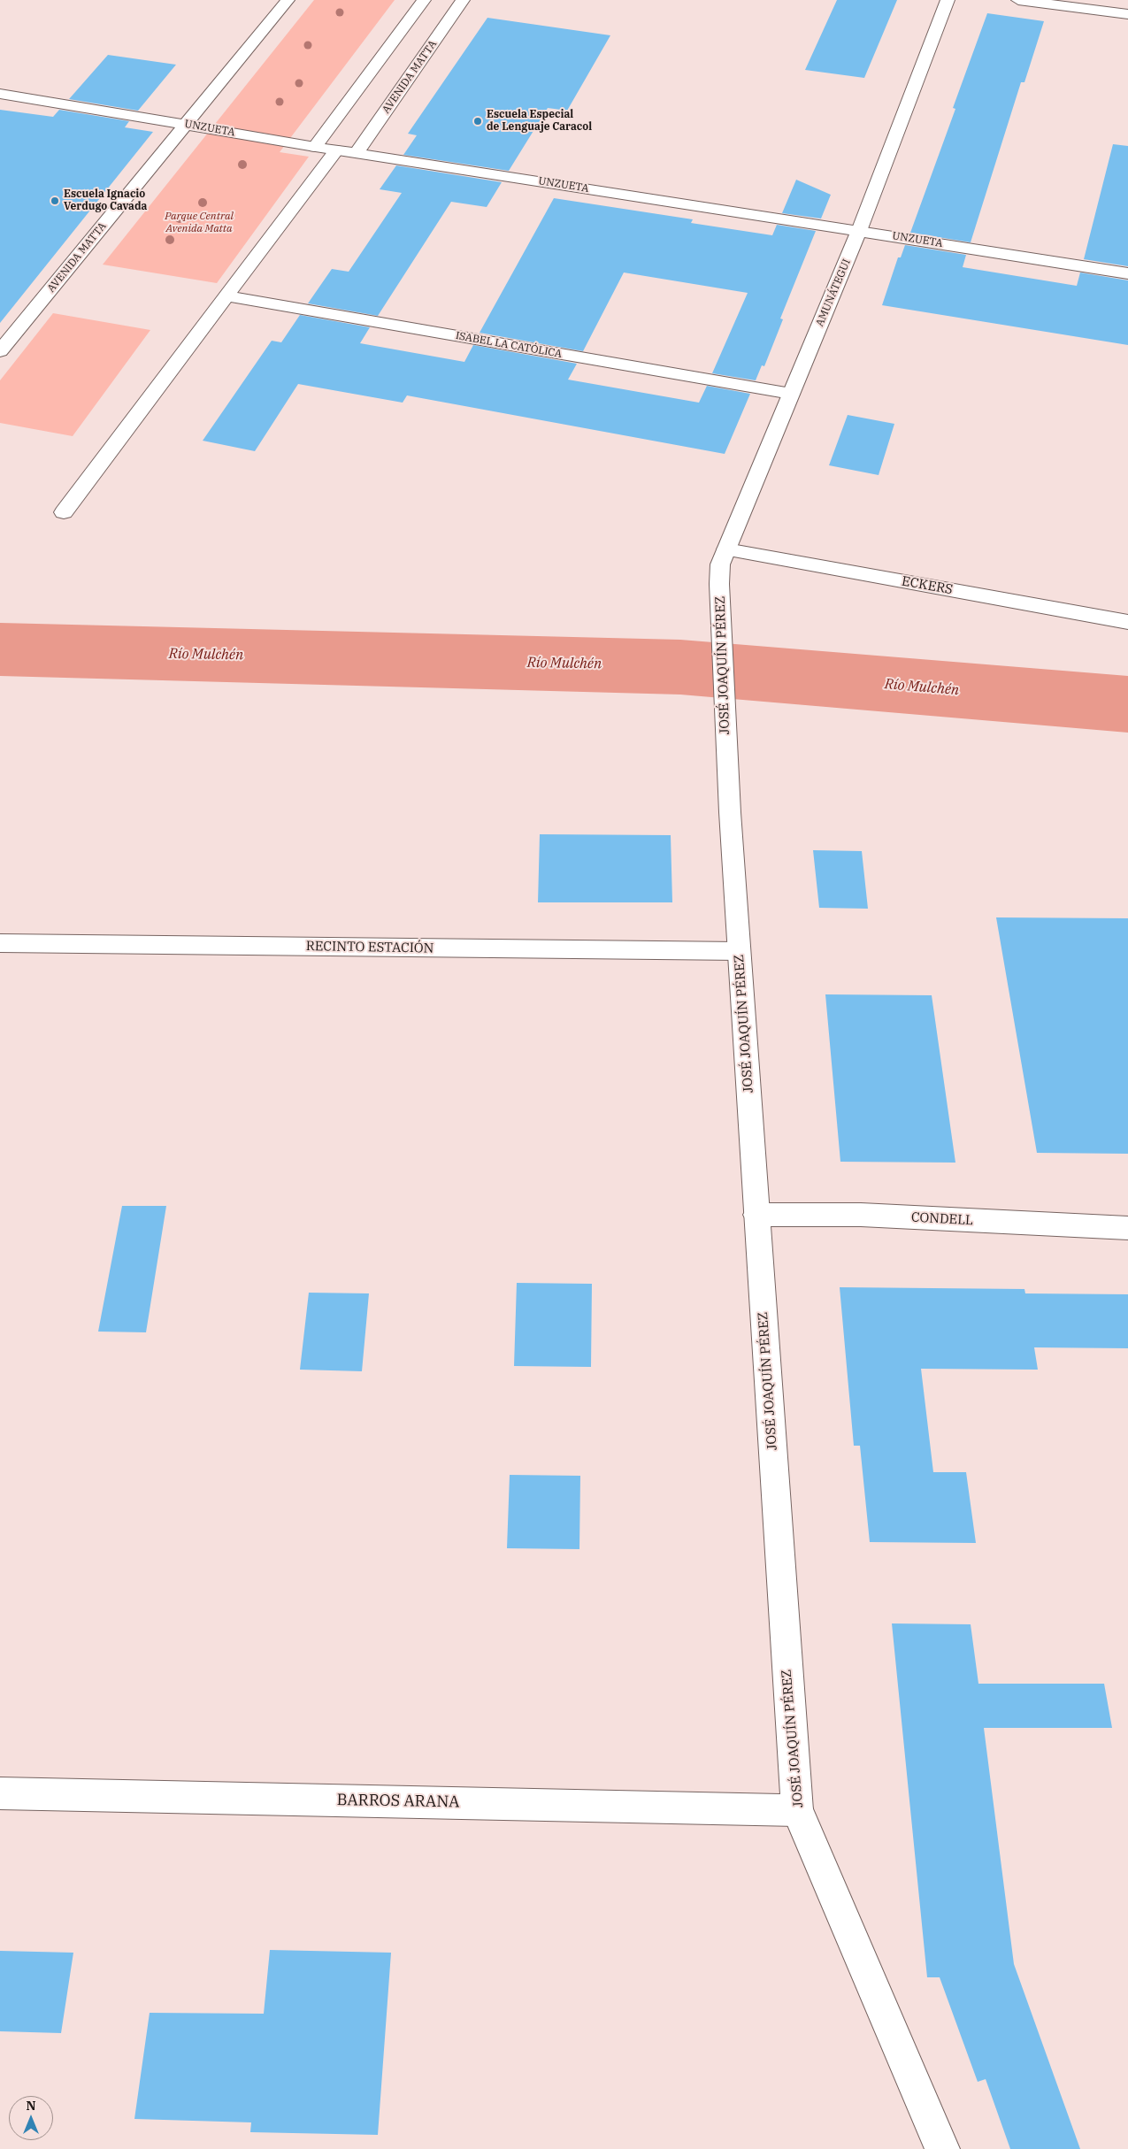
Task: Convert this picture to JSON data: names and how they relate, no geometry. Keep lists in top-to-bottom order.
{
  "streets": {
    "street": [
      "AVENIDA MATTA",
      "UNZUETA",
      "AMUNÁTEGUI",
      "ISABEL LA CATÓLICA",
      "ECKERS",
      "JOSÉ JOAQUÍN PÉREZ",
      "RECINTO ESTACIÓN",
      "CONDELL",
      "BARROS ARANA"
    ]
  },
  "crossings": [
    ["AVENIDA MATTA", "UNZUETA"],
    ["UNZUETA", "AMUNÁTEGUI"],
    ["AMUNÁTEGUI", "ISABEL LA CATÓLICA"],
    ["AMUNÁTEGUI", "ECKERS"],
    ["AMUNÁTEGUI", "JOSÉ JOAQUÍN PÉREZ"],
    ["JOSÉ JOAQUÍN PÉREZ", "RECINTO ESTACIÓN"],
    ["JOSÉ JOAQUÍN PÉREZ", "CONDELL"],
    ["JOSÉ JOAQUÍN PÉREZ", "BARROS ARANA"]
  ],
  "water": ["Río Mulchén"],
  "parks": ["Parque Central Avenida Matta"],
  "places": ["Escuela Especial de Lenguaje Caracol", "Escuela Ignacio Verdugo Cavada"],
  "north": "top"
}
